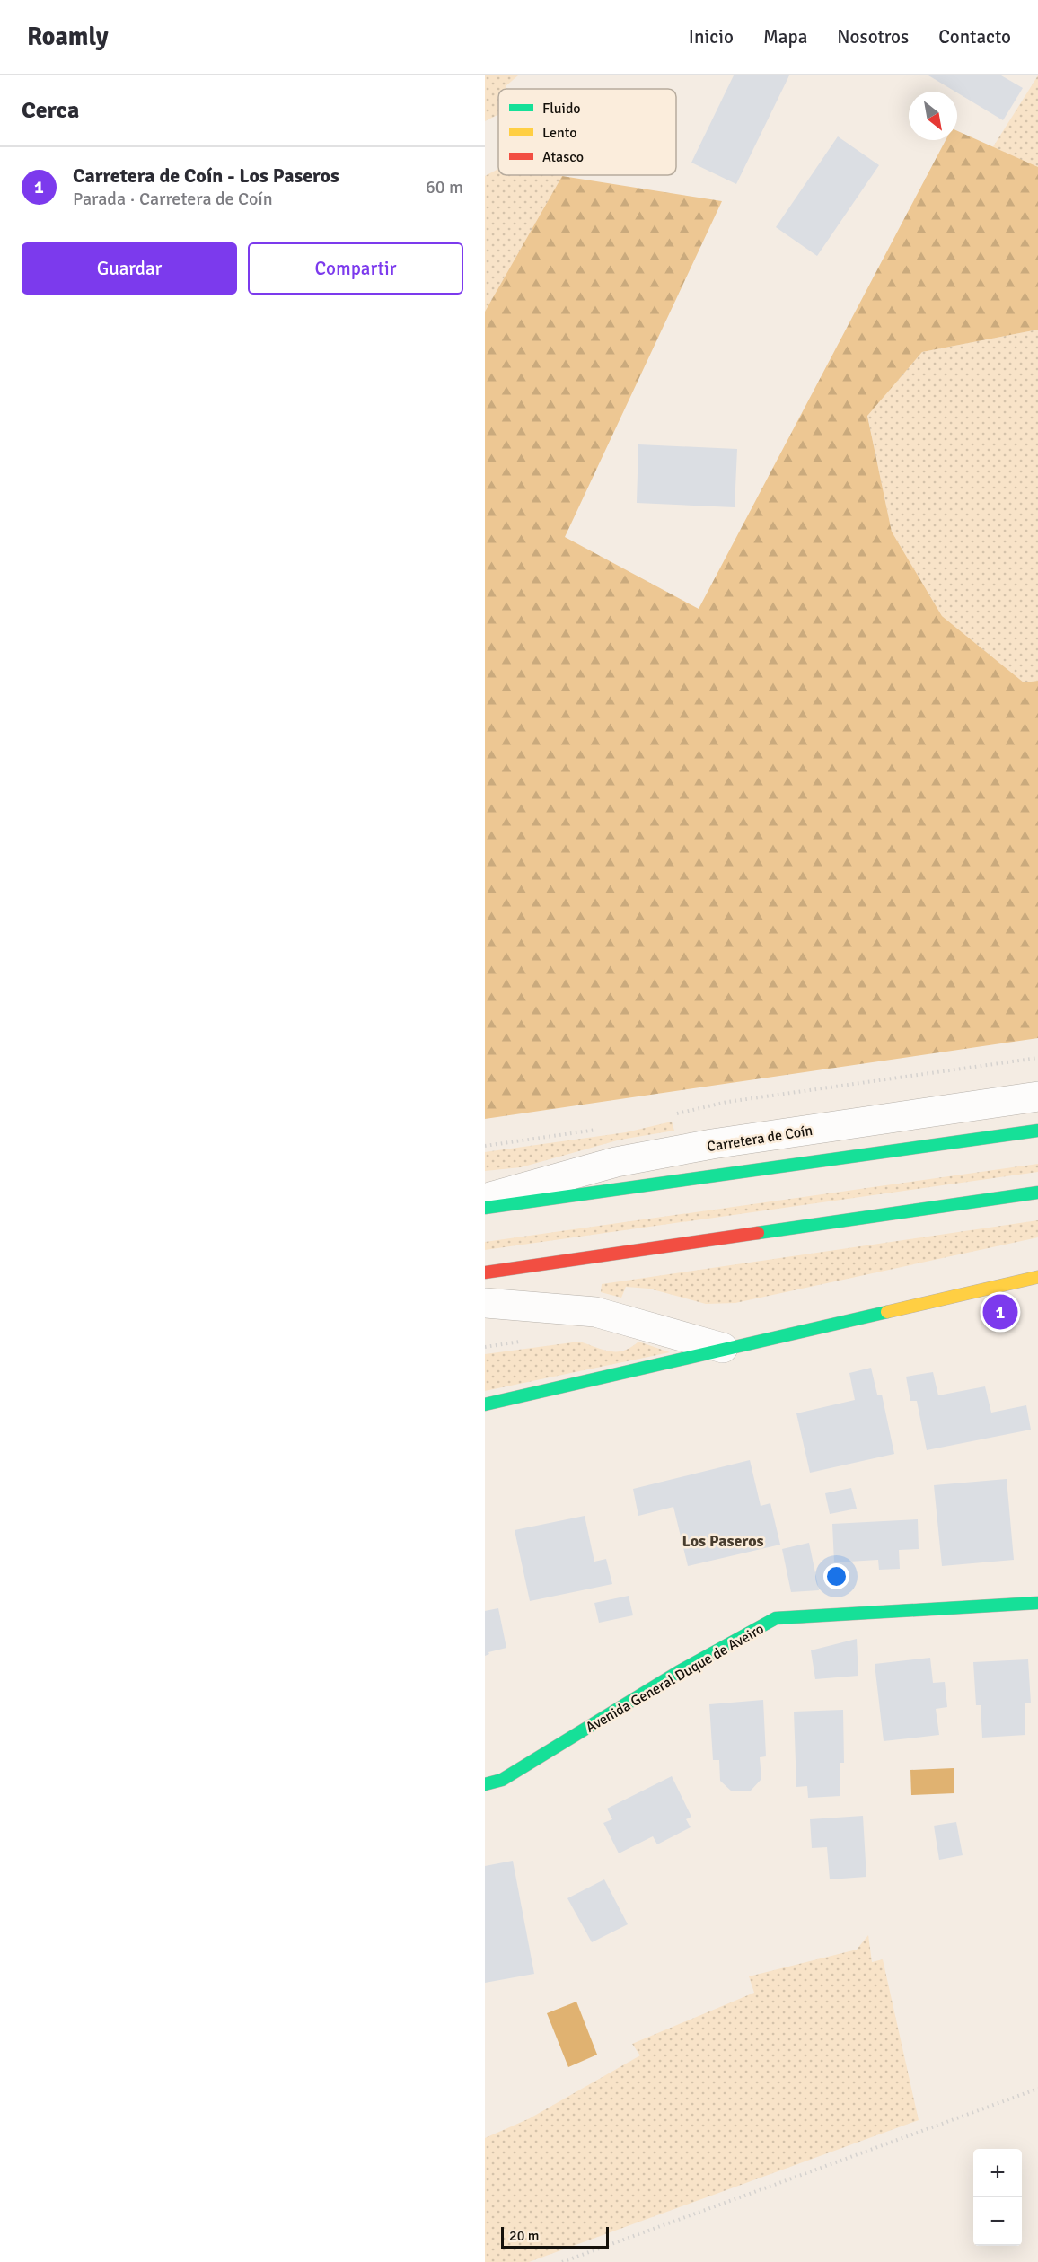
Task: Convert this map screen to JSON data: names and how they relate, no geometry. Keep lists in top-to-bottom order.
{
  "streets": {
    "street": ["Carretera de Coín", "Avenida General Duque de Aveiro"]
  },
  "districts": ["Los Paseros"],
  "legend": ["Fluido", "Lento", "Atasco"],
  "scale_bar": "20 m",
  "north": "bottom right",
  "page": {
    "header": "Roamly",
    "nav": [
      "Inicio",
      "Mapa",
      "Nosotros",
      "Contacto"
    ],
    "heading": "Cerca",
    "list": [
      {
        "mark": "1",
        "name": "Carretera de Coín - Los Paseros",
        "note": "Parada · Carretera de Coín",
        "value": "60 m"
      }
    ],
    "buttons": ["Guardar", "Compartir"],
    "pins": "1",
    "map_buttons": ["+", "−"],
    "scale": "20 m"
  }
}
